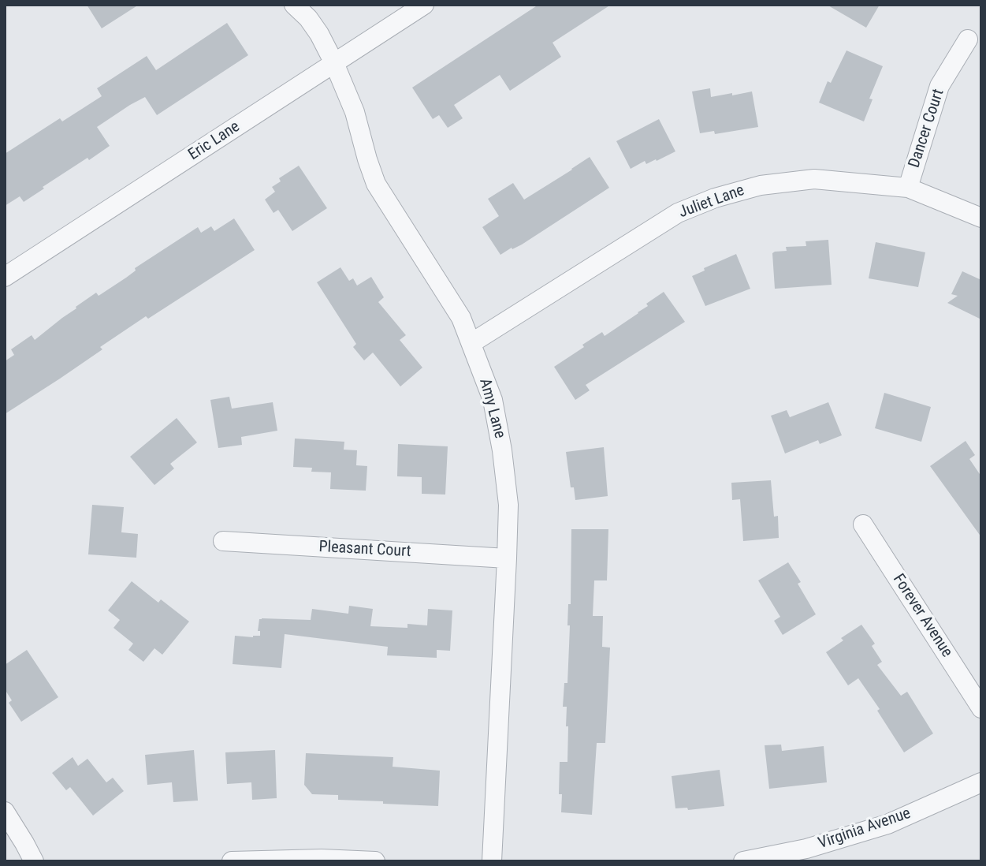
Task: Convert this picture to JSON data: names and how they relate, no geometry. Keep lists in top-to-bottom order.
{
  "streets": {
    "street": [
      "Dancer Court",
      "Eric Lane",
      "Juliet Lane",
      "Amy Lane",
      "Pleasant Court",
      "Forever Avenue",
      "Virginia Avenue"
    ]
  },
  "crossings": [
    ["Dancer Court", "Juliet Lane"],
    ["Eric Lane", "Amy Lane"],
    ["Juliet Lane", "Amy Lane"],
    ["Amy Lane", "Pleasant Court"]
  ]
}
